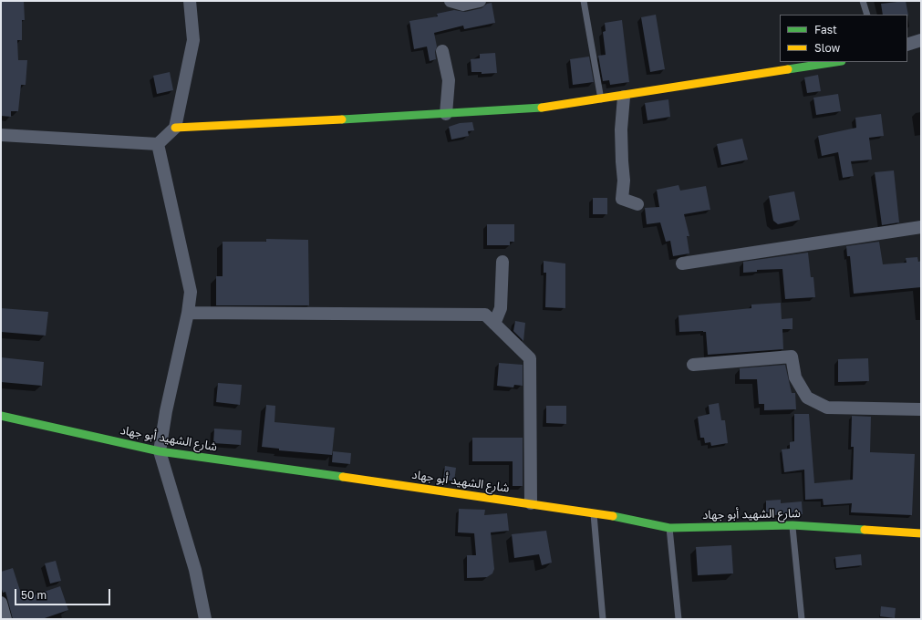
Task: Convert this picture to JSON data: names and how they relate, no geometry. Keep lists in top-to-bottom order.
{
  "streets": {
    "street": ["شارع الشهيد أبو جهاد"]
  },
  "legend": ["Fast", "Slow"],
  "scale_bar": "50 m"
}
